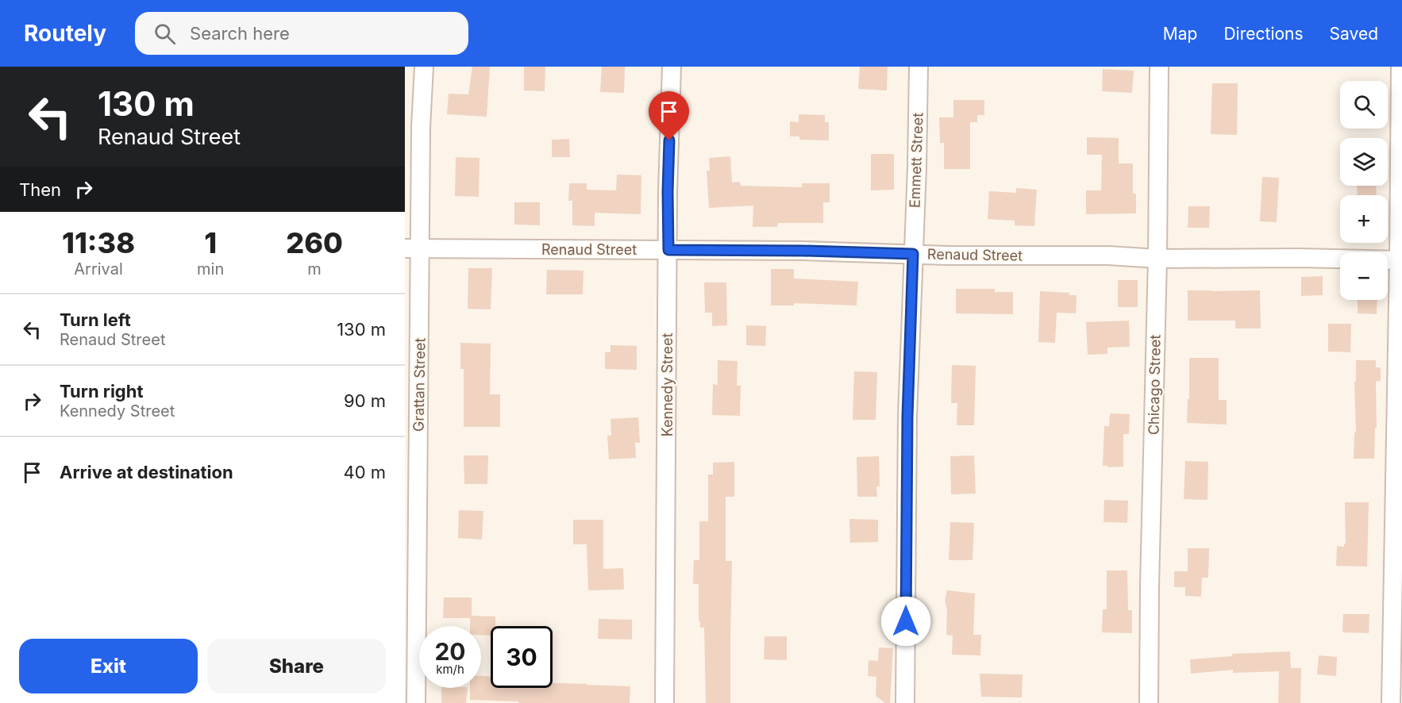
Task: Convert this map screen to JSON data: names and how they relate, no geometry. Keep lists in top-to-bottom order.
{
  "streets": {
    "street": [
      "Emmett Street",
      "Renaud Street",
      "Grattan Street",
      "Kennedy Street",
      "Chicago Street"
    ]
  },
  "crossings": [
    ["Emmett Street", "Renaud Street"],
    ["Renaud Street", "Grattan Street"],
    ["Renaud Street", "Kennedy Street"],
    ["Renaud Street", "Chicago Street"]
  ],
  "page": {
    "header": "Routely",
    "search": "Search here",
    "nav": ["Map", "Directions", "Saved"],
    "turn": ["130 m", "Renaud Street"],
    "map_buttons": ["+", "−"],
    "then": "Then",
    "eta": [
      "11:38",
      "Arrival",
      "1",
      "min",
      "260",
      "m"
    ],
    "list": [
      {
        "name": "Turn left",
        "note": "Renaud Street",
        "value": "130 m"
      },
      {
        "name": "Turn right",
        "note": "Kennedy Street",
        "value": "90 m"
      },
      {
        "name": "Arrive at destination",
        "value": "40 m"
      }
    ],
    "speed": "20 km/h",
    "limit": "30",
    "buttons": ["Exit", "Share"]
  }
}
